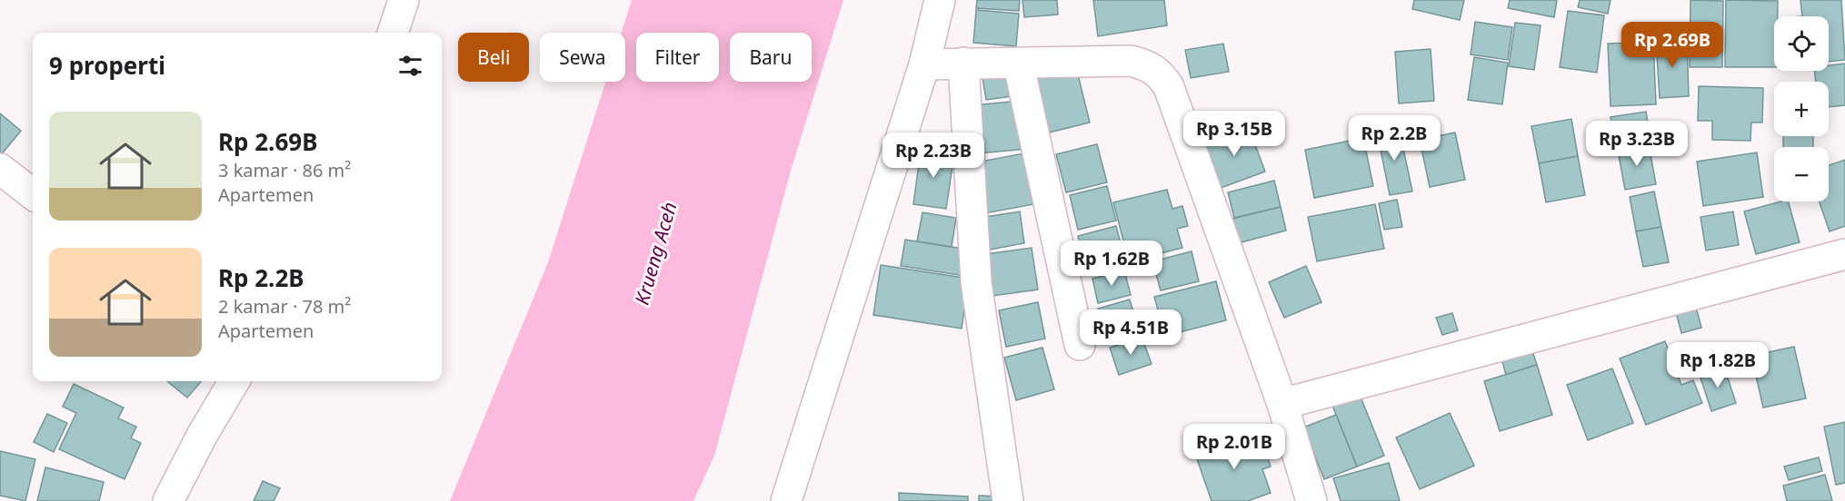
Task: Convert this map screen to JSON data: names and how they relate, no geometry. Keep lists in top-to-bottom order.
{
  "water": ["Krueng Aceh"],
  "page": {
    "map_buttons": ["+", "−"],
    "price": [
      "Rp 2.69B",
      "Rp 3.15B",
      "Rp 2.2B",
      "Rp 3.23B",
      "Rp 2.23B",
      "Rp 1.62B",
      "Rp 4.51B",
      "Rp 1.82B",
      "Rp 2.01B"
    ],
    "chip": [
      "Beli",
      "Sewa",
      "Filter",
      "Baru"
    ],
    "heading": "9 properti",
    "list": [
      {
        "name": "Rp 2.69B",
        "note": "3 kamar · 86 m² · Apartemen"
      },
      {
        "name": "Rp 2.2B",
        "note": "2 kamar · 78 m² · Apartemen"
      }
    ]
  }
}
